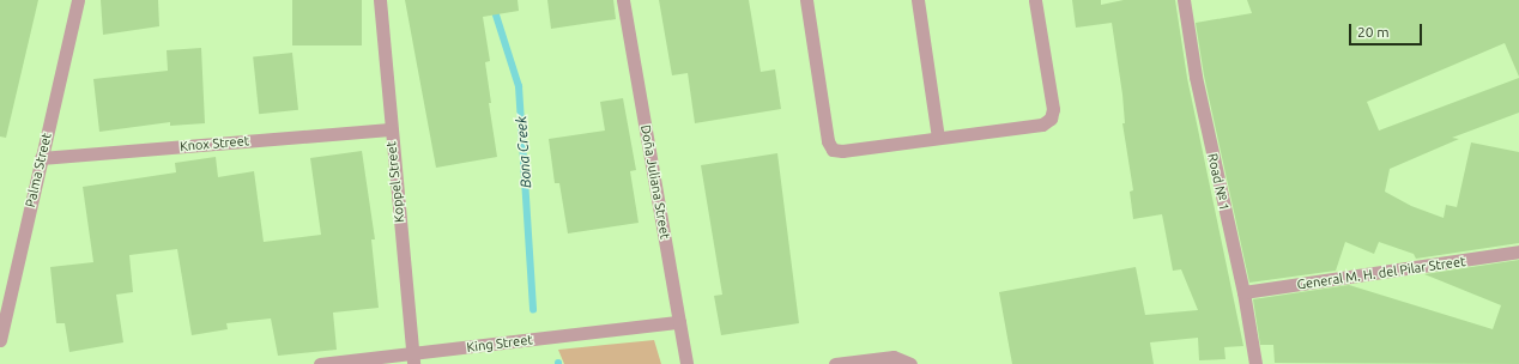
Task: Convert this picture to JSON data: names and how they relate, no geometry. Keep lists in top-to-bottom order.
{
  "streets": {
    "street": [
      "Knox Street",
      "Palma Street",
      "Koppel Street",
      "Doña Juliana Street",
      "Road № 1",
      "General M. H. del Pilar Street",
      "King Street"
    ]
  },
  "crossings": [
    ["Knox Street", "Palma Street"],
    ["Knox Street", "Koppel Street"],
    ["Koppel Street", "King Street"],
    ["Doña Juliana Street", "King Street"],
    ["Road № 1", "General M. H. del Pilar Street"]
  ],
  "water": ["Bona Creek"],
  "scale_bar": "20 m"
}
